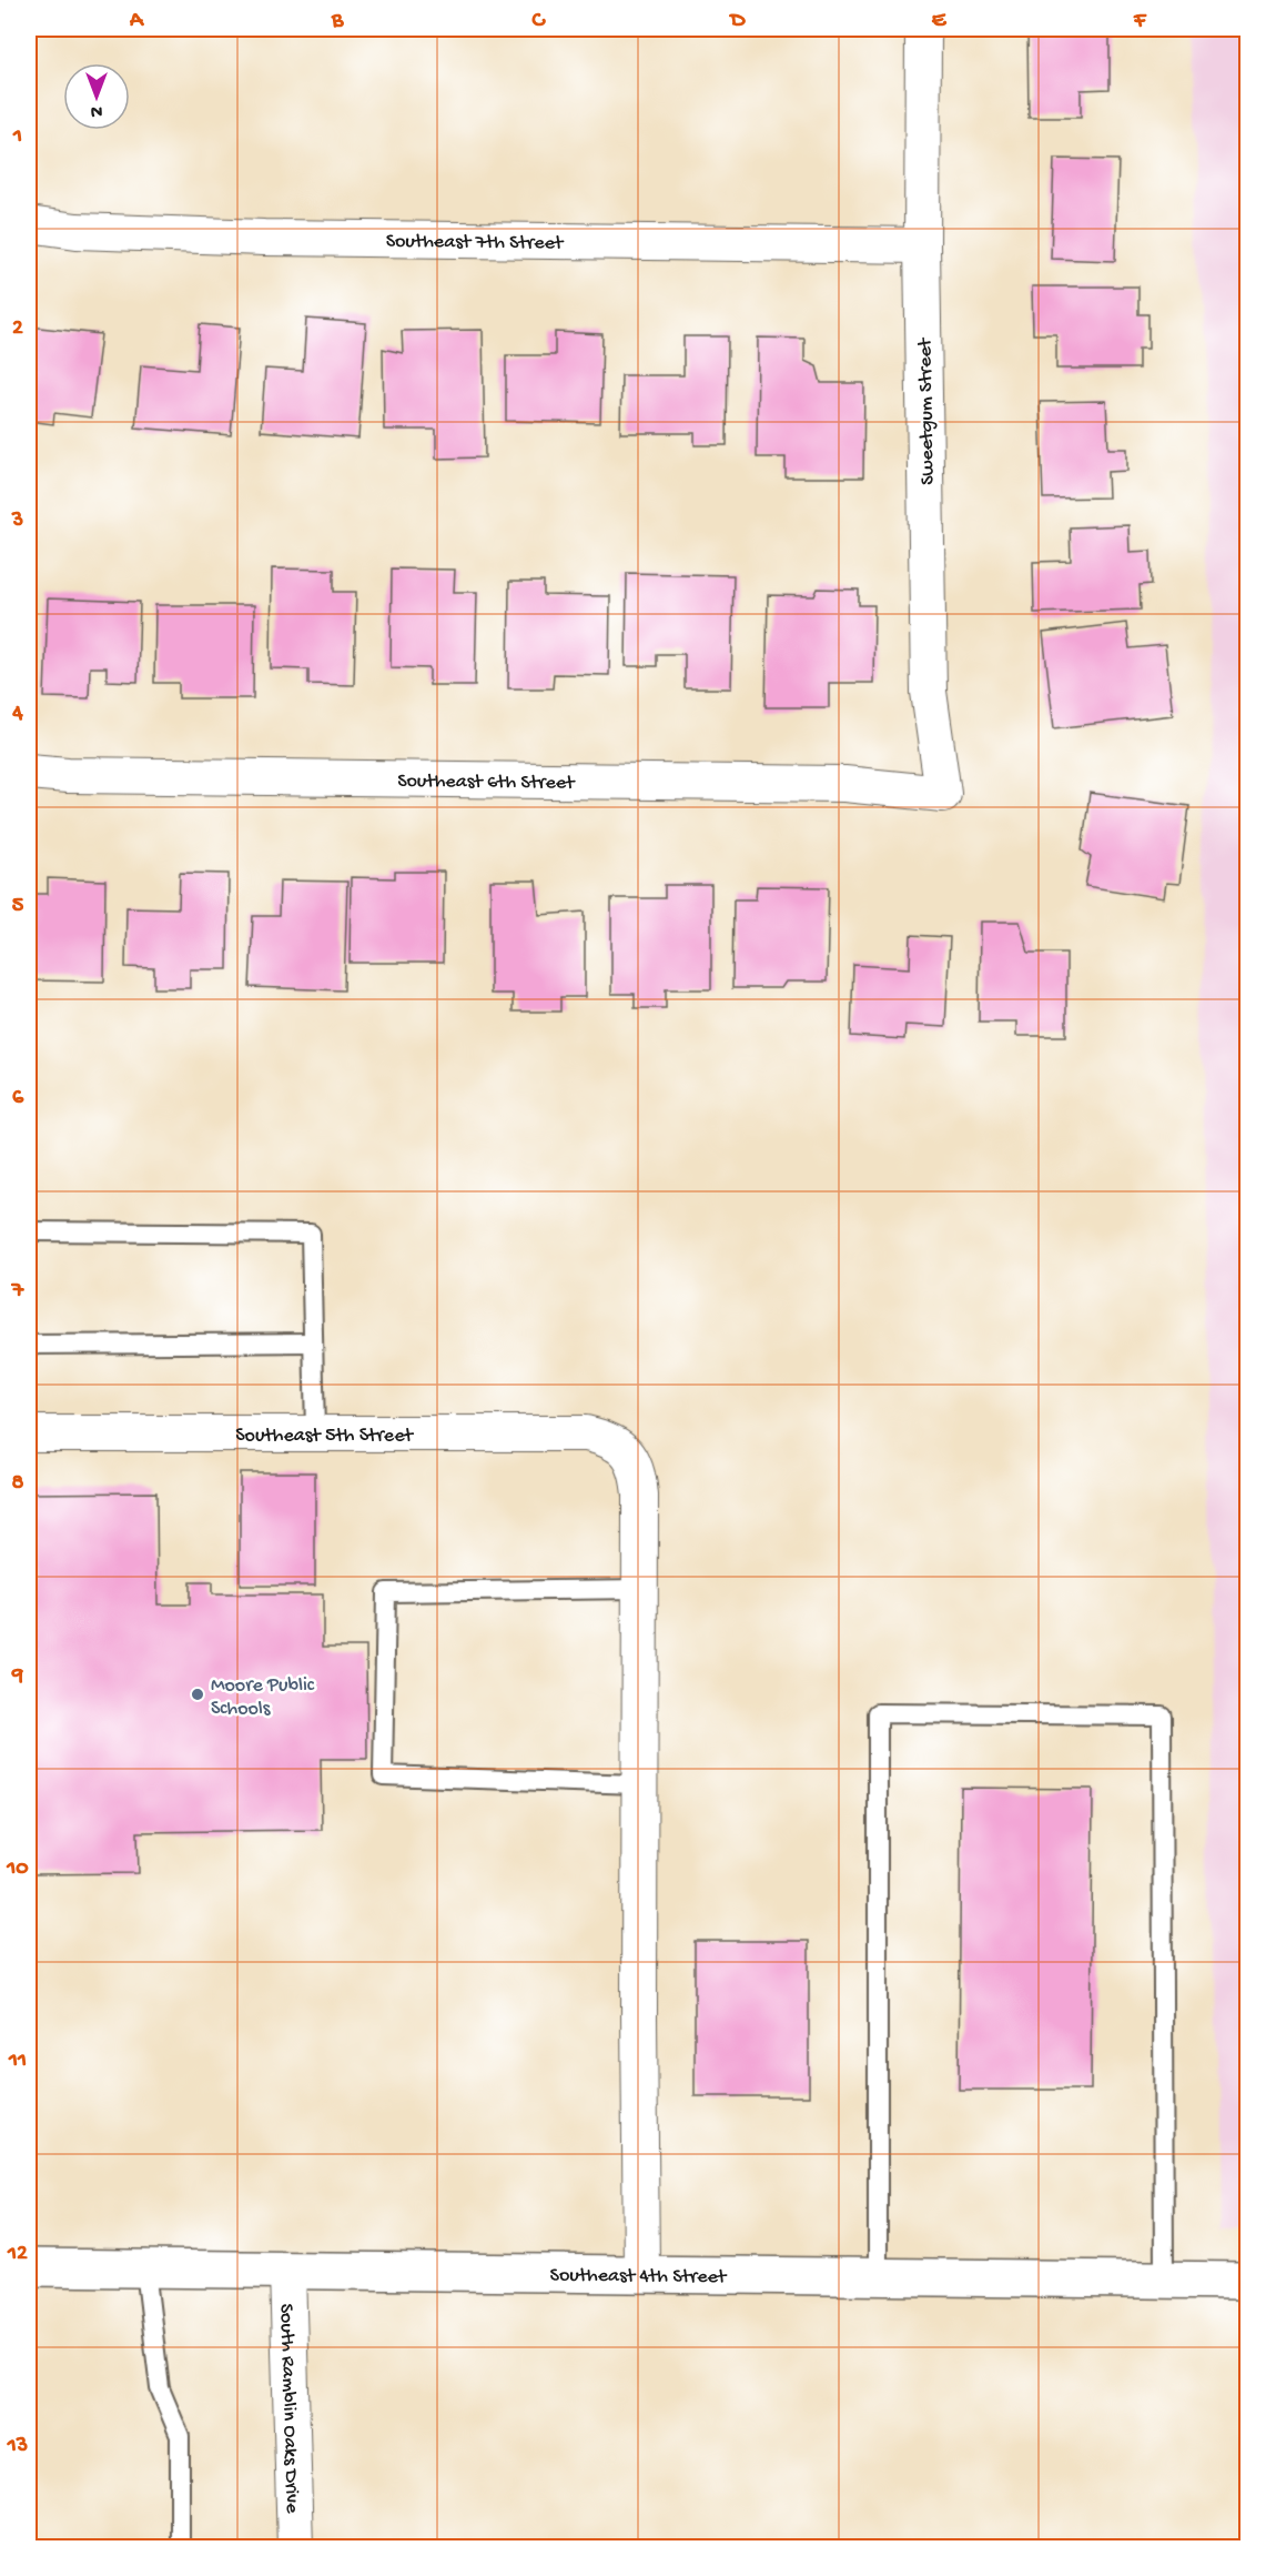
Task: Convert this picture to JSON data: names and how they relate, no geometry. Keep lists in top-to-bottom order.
{
  "streets": {
    "main road": ["Southeast 4th Street"],
    "street": [
      "Southeast 7th Street",
      "Sweetgum Street",
      "Southeast 6th Street",
      "Southeast 5th Street",
      "South Ramblin Oaks Drive"
    ]
  },
  "crossings": [
    ["Southeast 7th Street", "Sweetgum Street"],
    ["Sweetgum Street", "Southeast 6th Street"],
    ["Southeast 4th Street", "South Ramblin Oaks Drive"]
  ],
  "places": ["Moore Public Schools"],
  "north": "bottom",
  "grid": {
    "columns": [
      "A",
      "B",
      "C",
      "D",
      "E",
      "F"
    ],
    "rows": [
      "1",
      "2",
      "3",
      "4",
      "5",
      "6",
      "7",
      "8",
      "9",
      "10",
      "11",
      "12",
      "13"
    ]
  }
}
